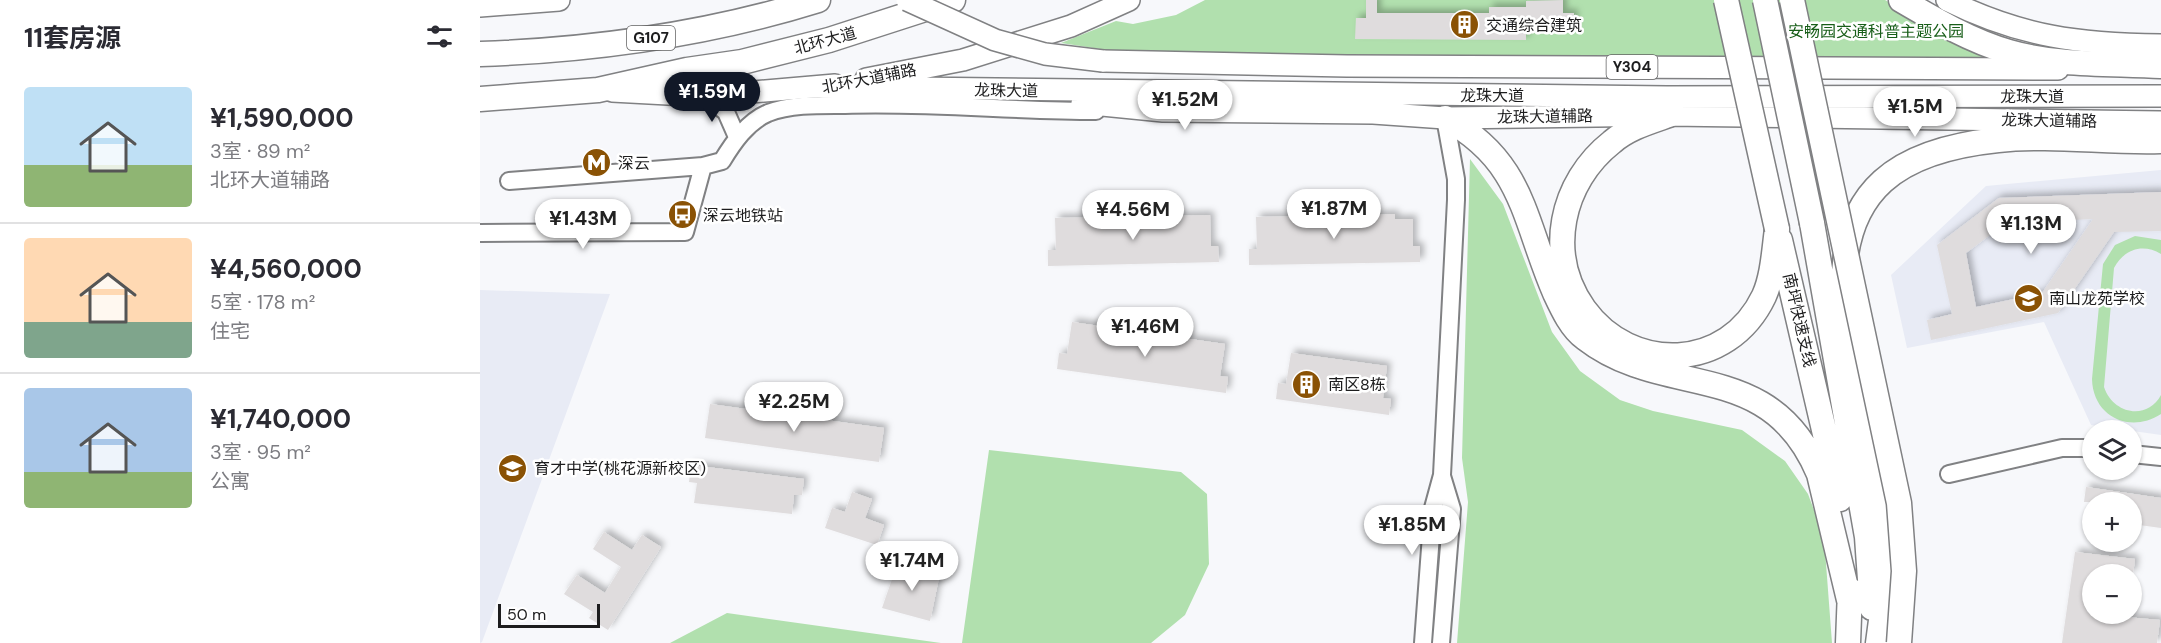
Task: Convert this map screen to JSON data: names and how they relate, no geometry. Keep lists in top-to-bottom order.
{
  "streets": {
    "highway": ["G107", "北环大道", "南坪快速支线"],
    "main road": [
      "Y304",
      "北环大道辅路",
      "龙珠大道",
      "龙珠大道辅路"
    ]
  },
  "crossings": [
    ["北环大道", "北环大道辅路"],
    ["北环大道辅路", "龙珠大道"],
    ["龙珠大道", "龙珠大道辅路"]
  ],
  "parks": ["安畅园交通科普主题公园"],
  "places": {
    "building": ["交通综合建筑", "南区8栋"],
    "metro station": ["深云"],
    "bus stop": ["深云地铁站"],
    "school or university": ["南山龙苑学校", "育才中学(桃花源新校区)"]
  },
  "scale_bar": "50 m",
  "page": {
    "heading": "11套房源",
    "list": [
      {
        "name": "¥1,590,000",
        "note": "3室 · 89 m² · 北环大道辅路"
      },
      {
        "name": "¥4,560,000",
        "note": "5室 · 178 m² · 住宅"
      },
      {
        "name": "¥1,740,000",
        "note": "3室 · 95 m² · 公寓"
      }
    ],
    "price": [
      "¥1.59M",
      "¥1.52M",
      "¥1.5M",
      "¥1.87M",
      "¥4.56M",
      "¥1.43M",
      "¥1.13M",
      "¥1.46M",
      "¥2.25M",
      "¥1.85M",
      "¥1.74M"
    ],
    "map_buttons": ["+", "−"],
    "scale": "50 m"
  }
}
